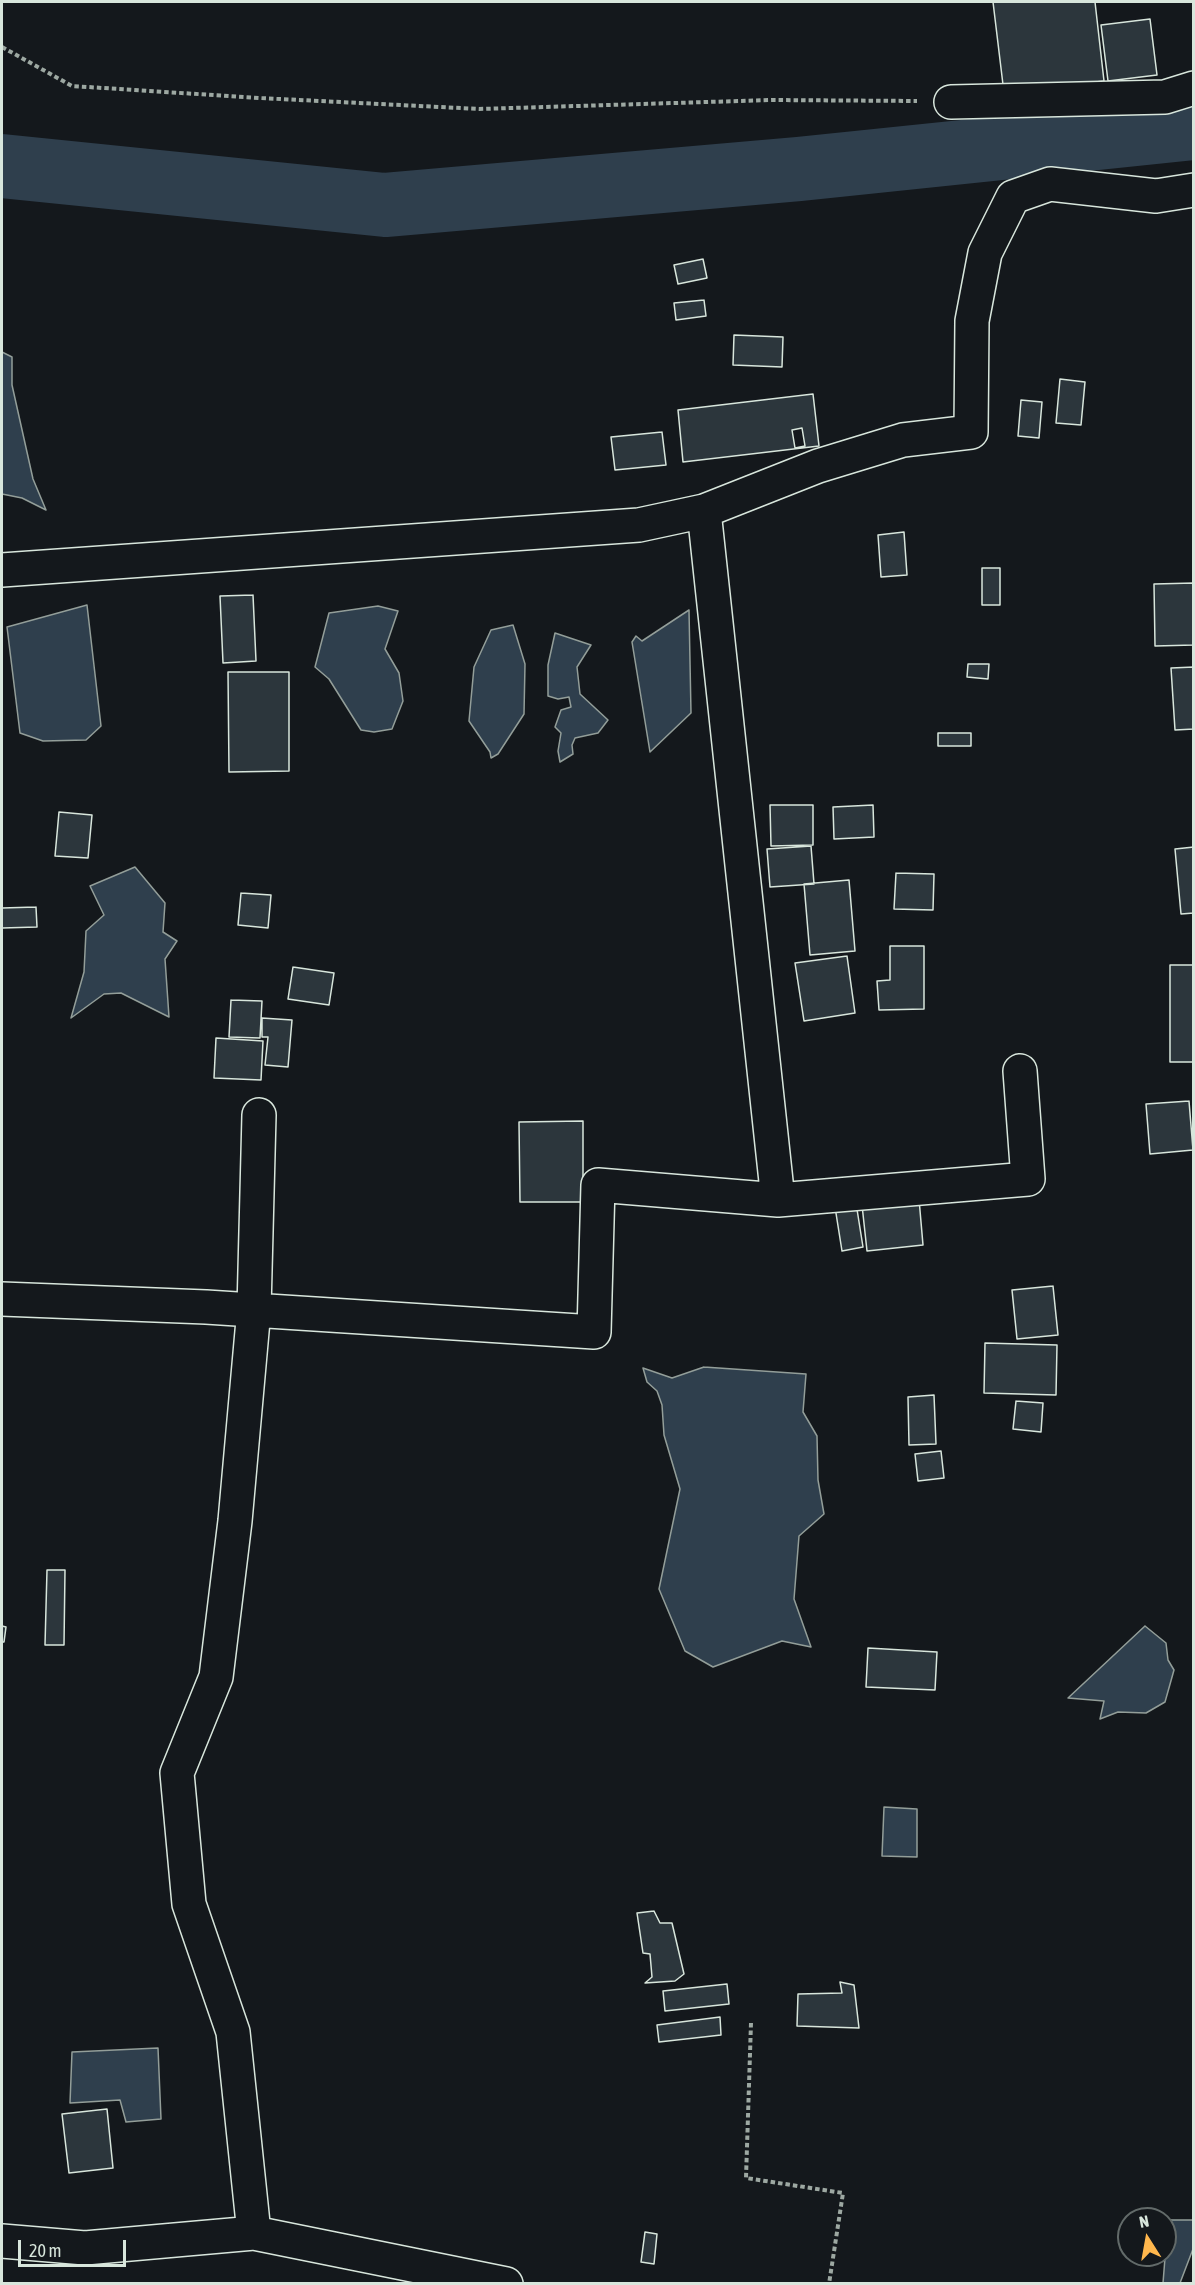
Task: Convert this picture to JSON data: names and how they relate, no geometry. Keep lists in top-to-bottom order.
{
  "scale_bar": "20 m",
  "north": "top"
}
